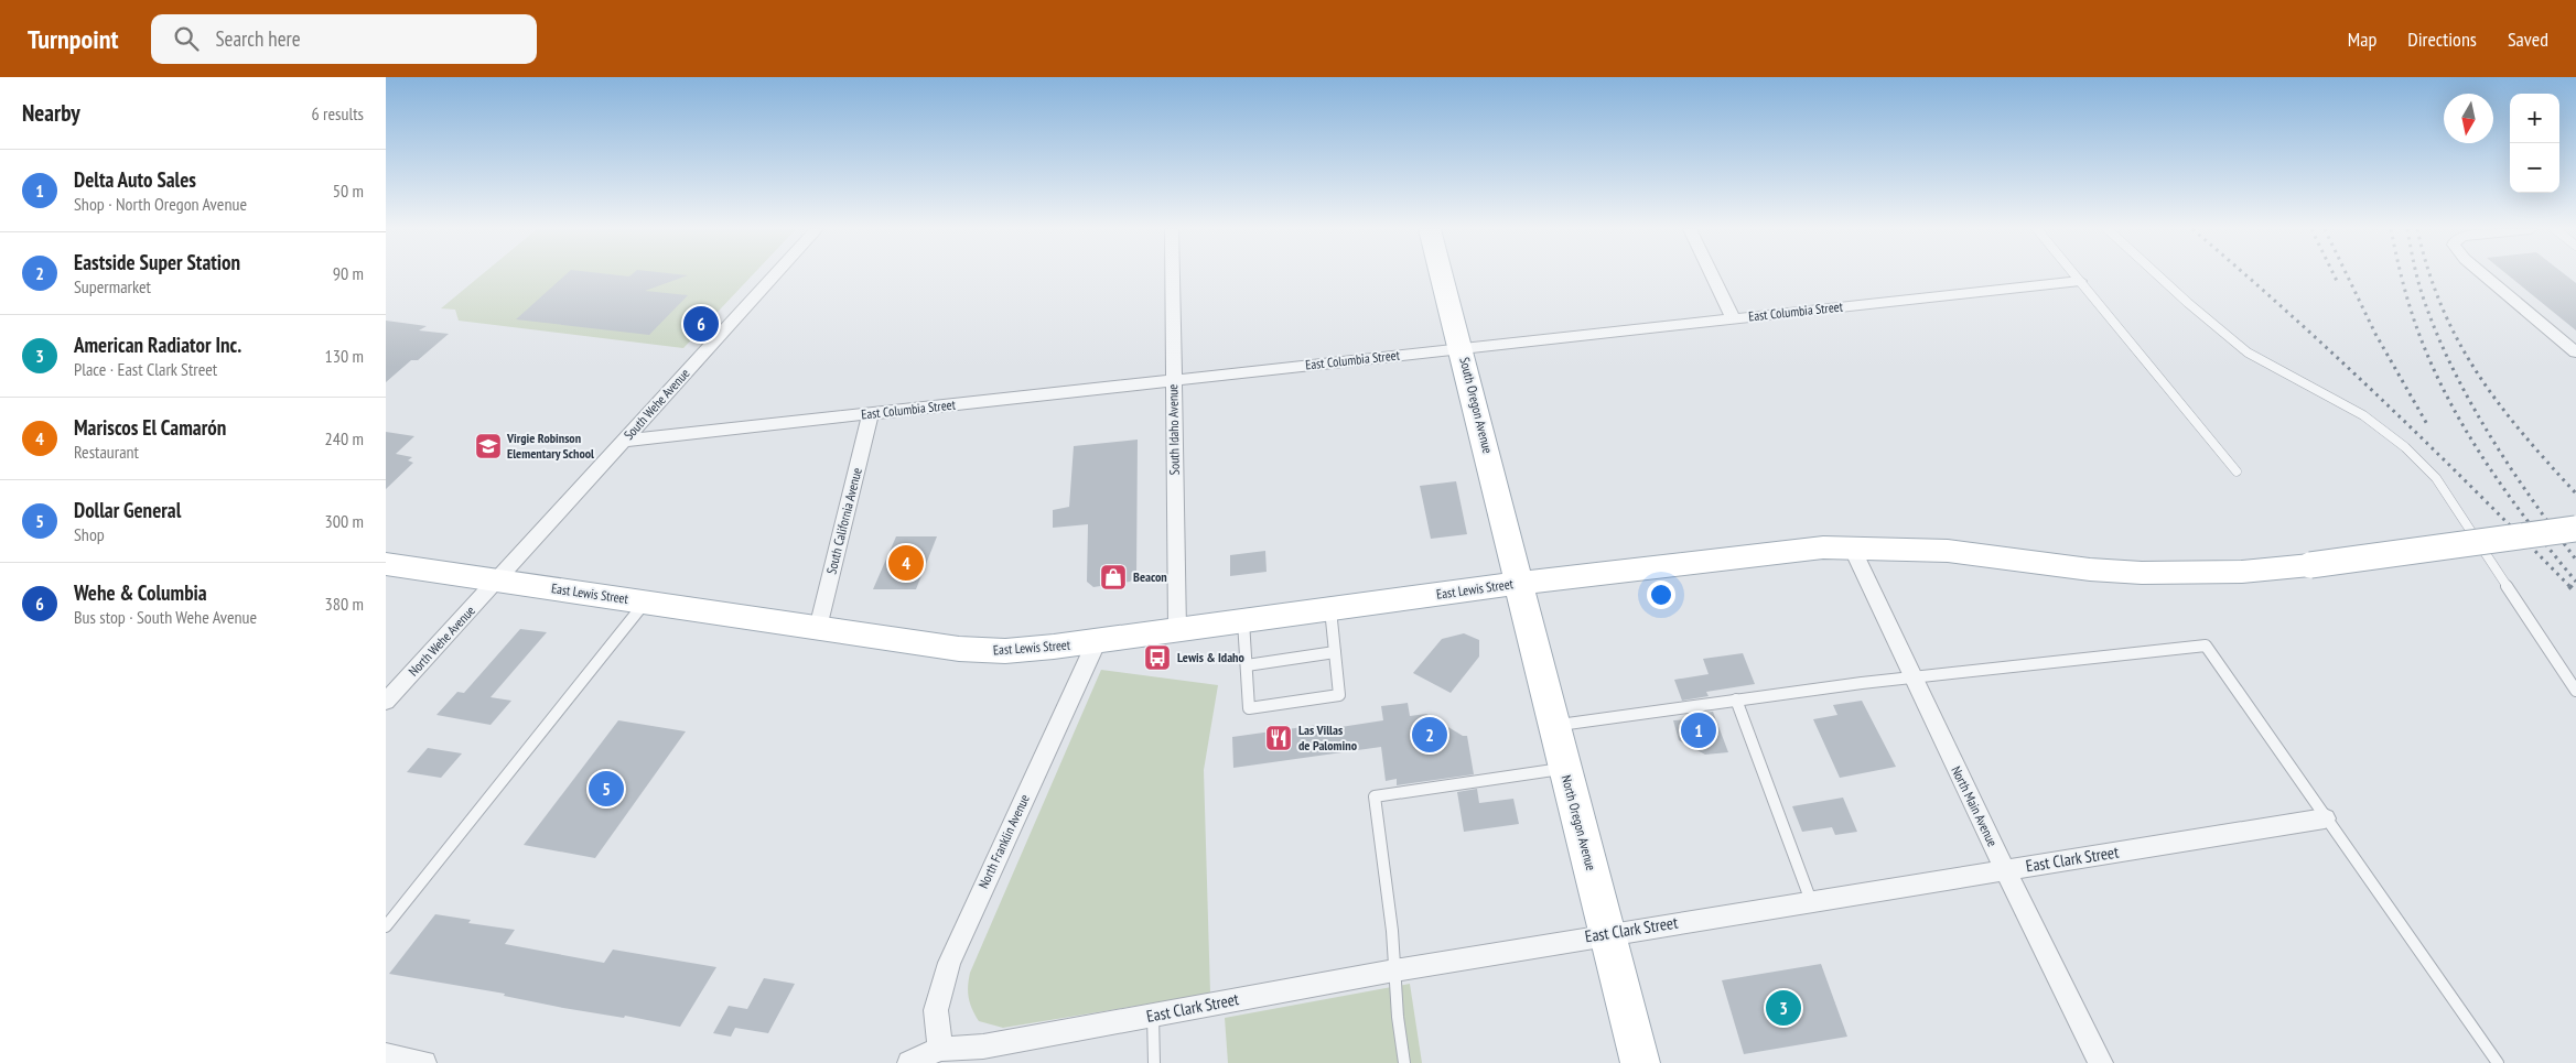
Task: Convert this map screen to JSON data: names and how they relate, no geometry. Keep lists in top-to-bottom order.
{
  "streets": {
    "main road": ["South Oregon Avenue", "East Lewis Street", "North Oregon Avenue"],
    "street": [
      "East Columbia Street",
      "South Wehe Avenue",
      "South Idaho Avenue",
      "South California Avenue",
      "North Wehe Avenue",
      "North Main Avenue",
      "North Franklin Avenue",
      "East Clark Street"
    ]
  },
  "crossings": [
    ["East Columbia Street", "South Wehe Avenue"],
    ["East Columbia Street", "South Oregon Avenue"],
    ["East Columbia Street", "South Idaho Avenue"],
    ["East Columbia Street", "South California Avenue"],
    ["South Wehe Avenue", "East Lewis Street"],
    ["South Wehe Avenue", "North Wehe Avenue"],
    ["South Oregon Avenue", "East Lewis Street"],
    ["South Oregon Avenue", "North Oregon Avenue"],
    ["South Idaho Avenue", "East Lewis Street"],
    ["South California Avenue", "East Lewis Street"],
    ["East Lewis Street", "North Wehe Avenue"],
    ["East Lewis Street", "North Main Avenue"],
    ["East Lewis Street", "North Oregon Avenue"],
    ["East Lewis Street", "North Franklin Avenue"],
    ["North Main Avenue", "East Clark Street"],
    ["North Oregon Avenue", "East Clark Street"],
    ["North Franklin Avenue", "East Clark Street"]
  ],
  "places": {
    "school or university": ["Virgie Robinson Elementary School"],
    "shop": ["Beacon"],
    "bus stop": ["Lewis & Idaho"],
    "restaurant": ["Las Villas de Palomino"]
  },
  "north": "bottom",
  "page": {
    "header": "Turnpoint",
    "search": "Search here",
    "nav": ["Map", "Directions", "Saved"],
    "heading": ["Nearby", "6 results"],
    "map_buttons": ["+", "−"],
    "list": [
      {
        "mark": "1",
        "name": "Delta Auto Sales",
        "note": "Shop · North Oregon Avenue",
        "value": "50 m"
      },
      {
        "mark": "2",
        "name": "Eastside Super Station",
        "note": "Supermarket",
        "value": "90 m"
      },
      {
        "mark": "3",
        "name": "American Radiator Inc.",
        "note": "Place · East Clark Street",
        "value": "130 m"
      },
      {
        "mark": "4",
        "name": "Mariscos El Camarón",
        "note": "Restaurant",
        "value": "240 m"
      },
      {
        "mark": "5",
        "name": "Dollar General",
        "note": "Shop",
        "value": "300 m"
      },
      {
        "mark": "6",
        "name": "Wehe & Columbia",
        "note": "Bus stop · South Wehe Avenue",
        "value": "380 m"
      }
    ],
    "pins": [
      "6",
      "4",
      "1",
      "2",
      "5",
      "3"
    ]
  }
}
